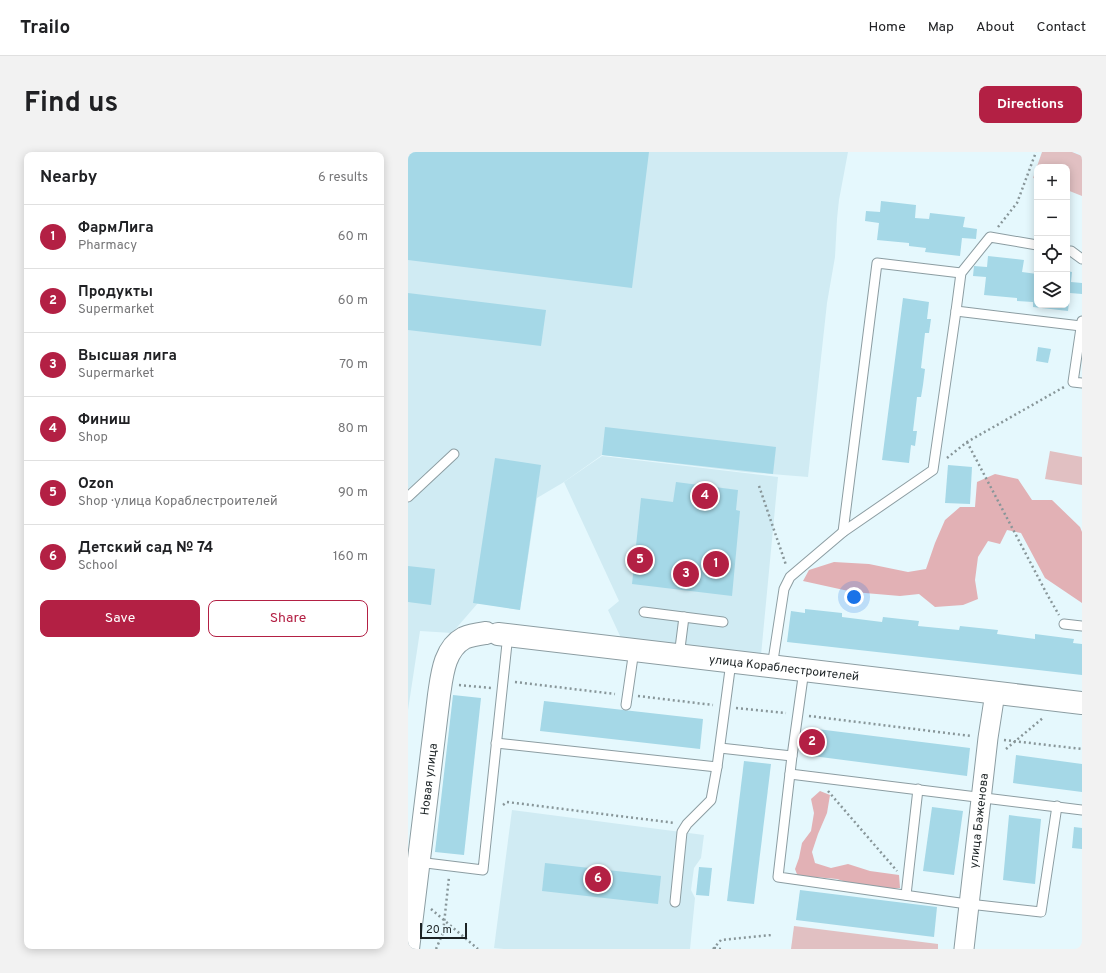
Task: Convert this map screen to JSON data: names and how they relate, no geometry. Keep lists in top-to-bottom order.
{
  "streets": {
    "street": ["улица Кораблестроителей", "Новая улица", "улица Баженова"]
  },
  "crossings": [
    ["улица Кораблестроителей", "Новая улица"],
    ["улица Кораблестроителей", "улица Баженова"]
  ],
  "scale_bar": "20 m",
  "page": {
    "header": "Trailo",
    "nav": [
      "Home",
      "Map",
      "About",
      "Contact"
    ],
    "title": "Find us",
    "buttons": [
      "Directions",
      ["Save", "Share"]
    ],
    "heading": ["Nearby", "6 results"],
    "map_buttons": ["+", "−"],
    "list": [
      {
        "mark": "1",
        "name": "ФармЛига",
        "note": "Pharmacy",
        "value": "60 m"
      },
      {
        "mark": "2",
        "name": "Продукты",
        "note": "Supermarket",
        "value": "60 m"
      },
      {
        "mark": "3",
        "name": "Высшая лига",
        "note": "Supermarket",
        "value": "70 m"
      },
      {
        "mark": "4",
        "name": "Финиш",
        "note": "Shop",
        "value": "80 m"
      },
      {
        "mark": "5",
        "name": "Ozon",
        "note": "Shop · улица Кораблестроителей",
        "value": "90 m"
      },
      {
        "mark": "6",
        "name": "Детский сад № 74",
        "note": "School",
        "value": "160 m"
      }
    ],
    "pins": [
      "4",
      "5",
      "1",
      "3",
      "2",
      "6"
    ],
    "scale": "20 m"
  }
}
